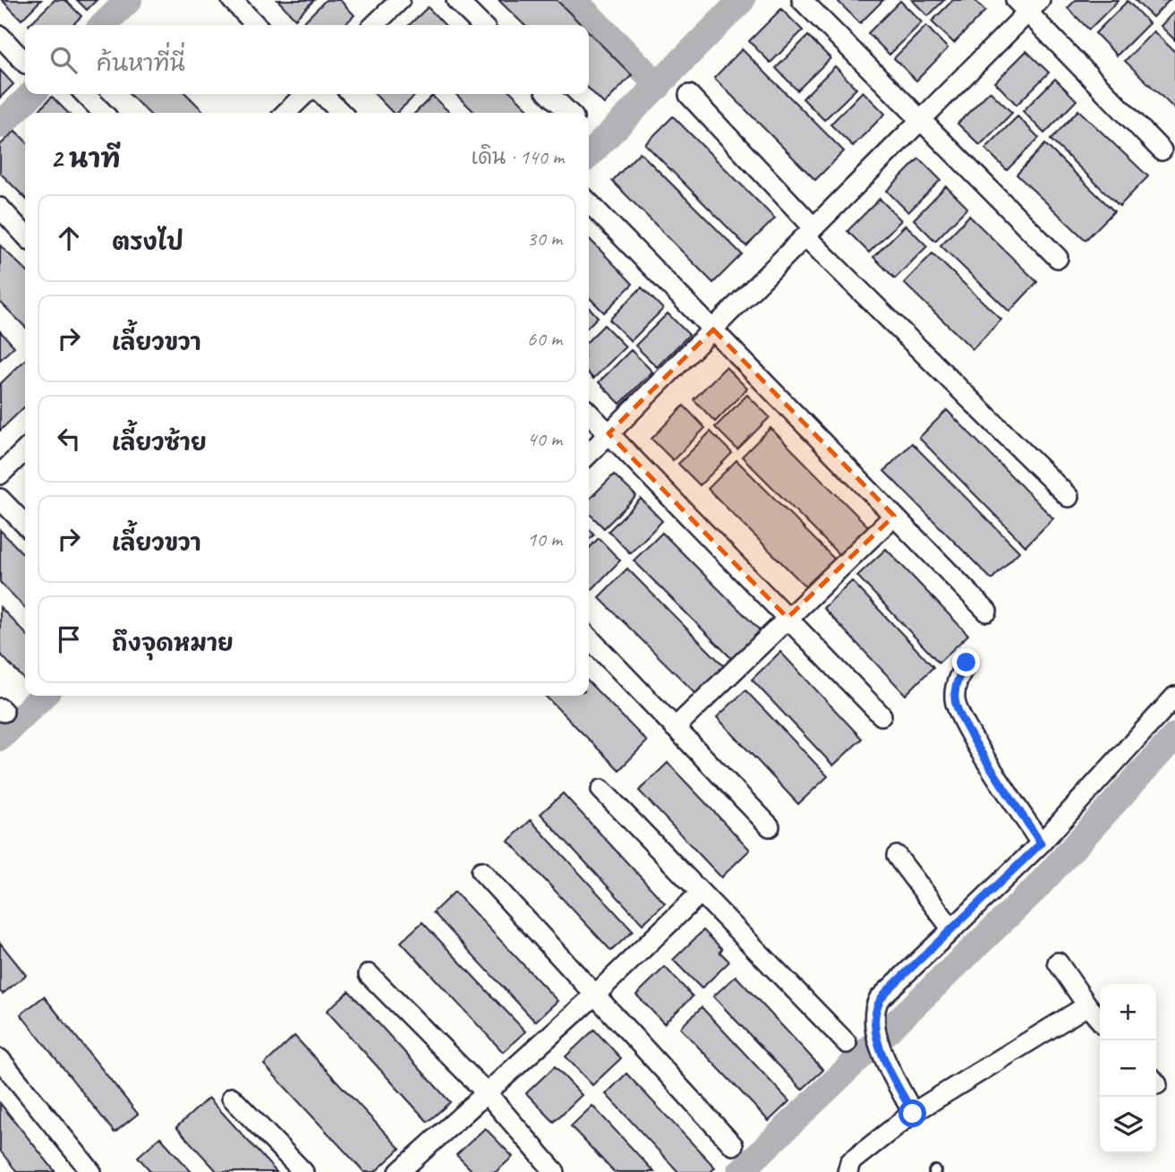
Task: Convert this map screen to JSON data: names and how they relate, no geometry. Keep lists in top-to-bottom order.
{
  "page": {
    "search": "ค้นหาที่นี่",
    "heading": ["2 นาที", "เดิน · 140 m"],
    "list": [
      ["ตรงไป", "30 m"],
      ["เลี้ยวขวา", "60 m"],
      ["เลี้ยวซ้าย", "40 m"],
      ["เลี้ยวขวา", "10 m"],
      "ถึงจุดหมาย"
    ],
    "map_buttons": ["+", "−"]
  }
}
